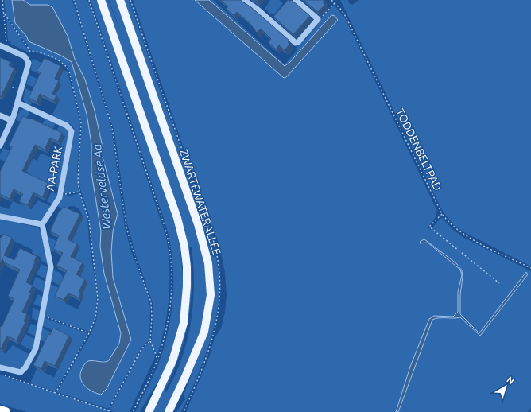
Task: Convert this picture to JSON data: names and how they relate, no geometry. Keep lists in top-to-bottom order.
{
  "streets": {
    "main road": ["ZWARTEWATERALLEE"],
    "street": ["AA-PARK"],
    "path": ["TODDENBELTPAD"]
  },
  "water": ["Westerveldse Aa"],
  "north": "top right"
}
